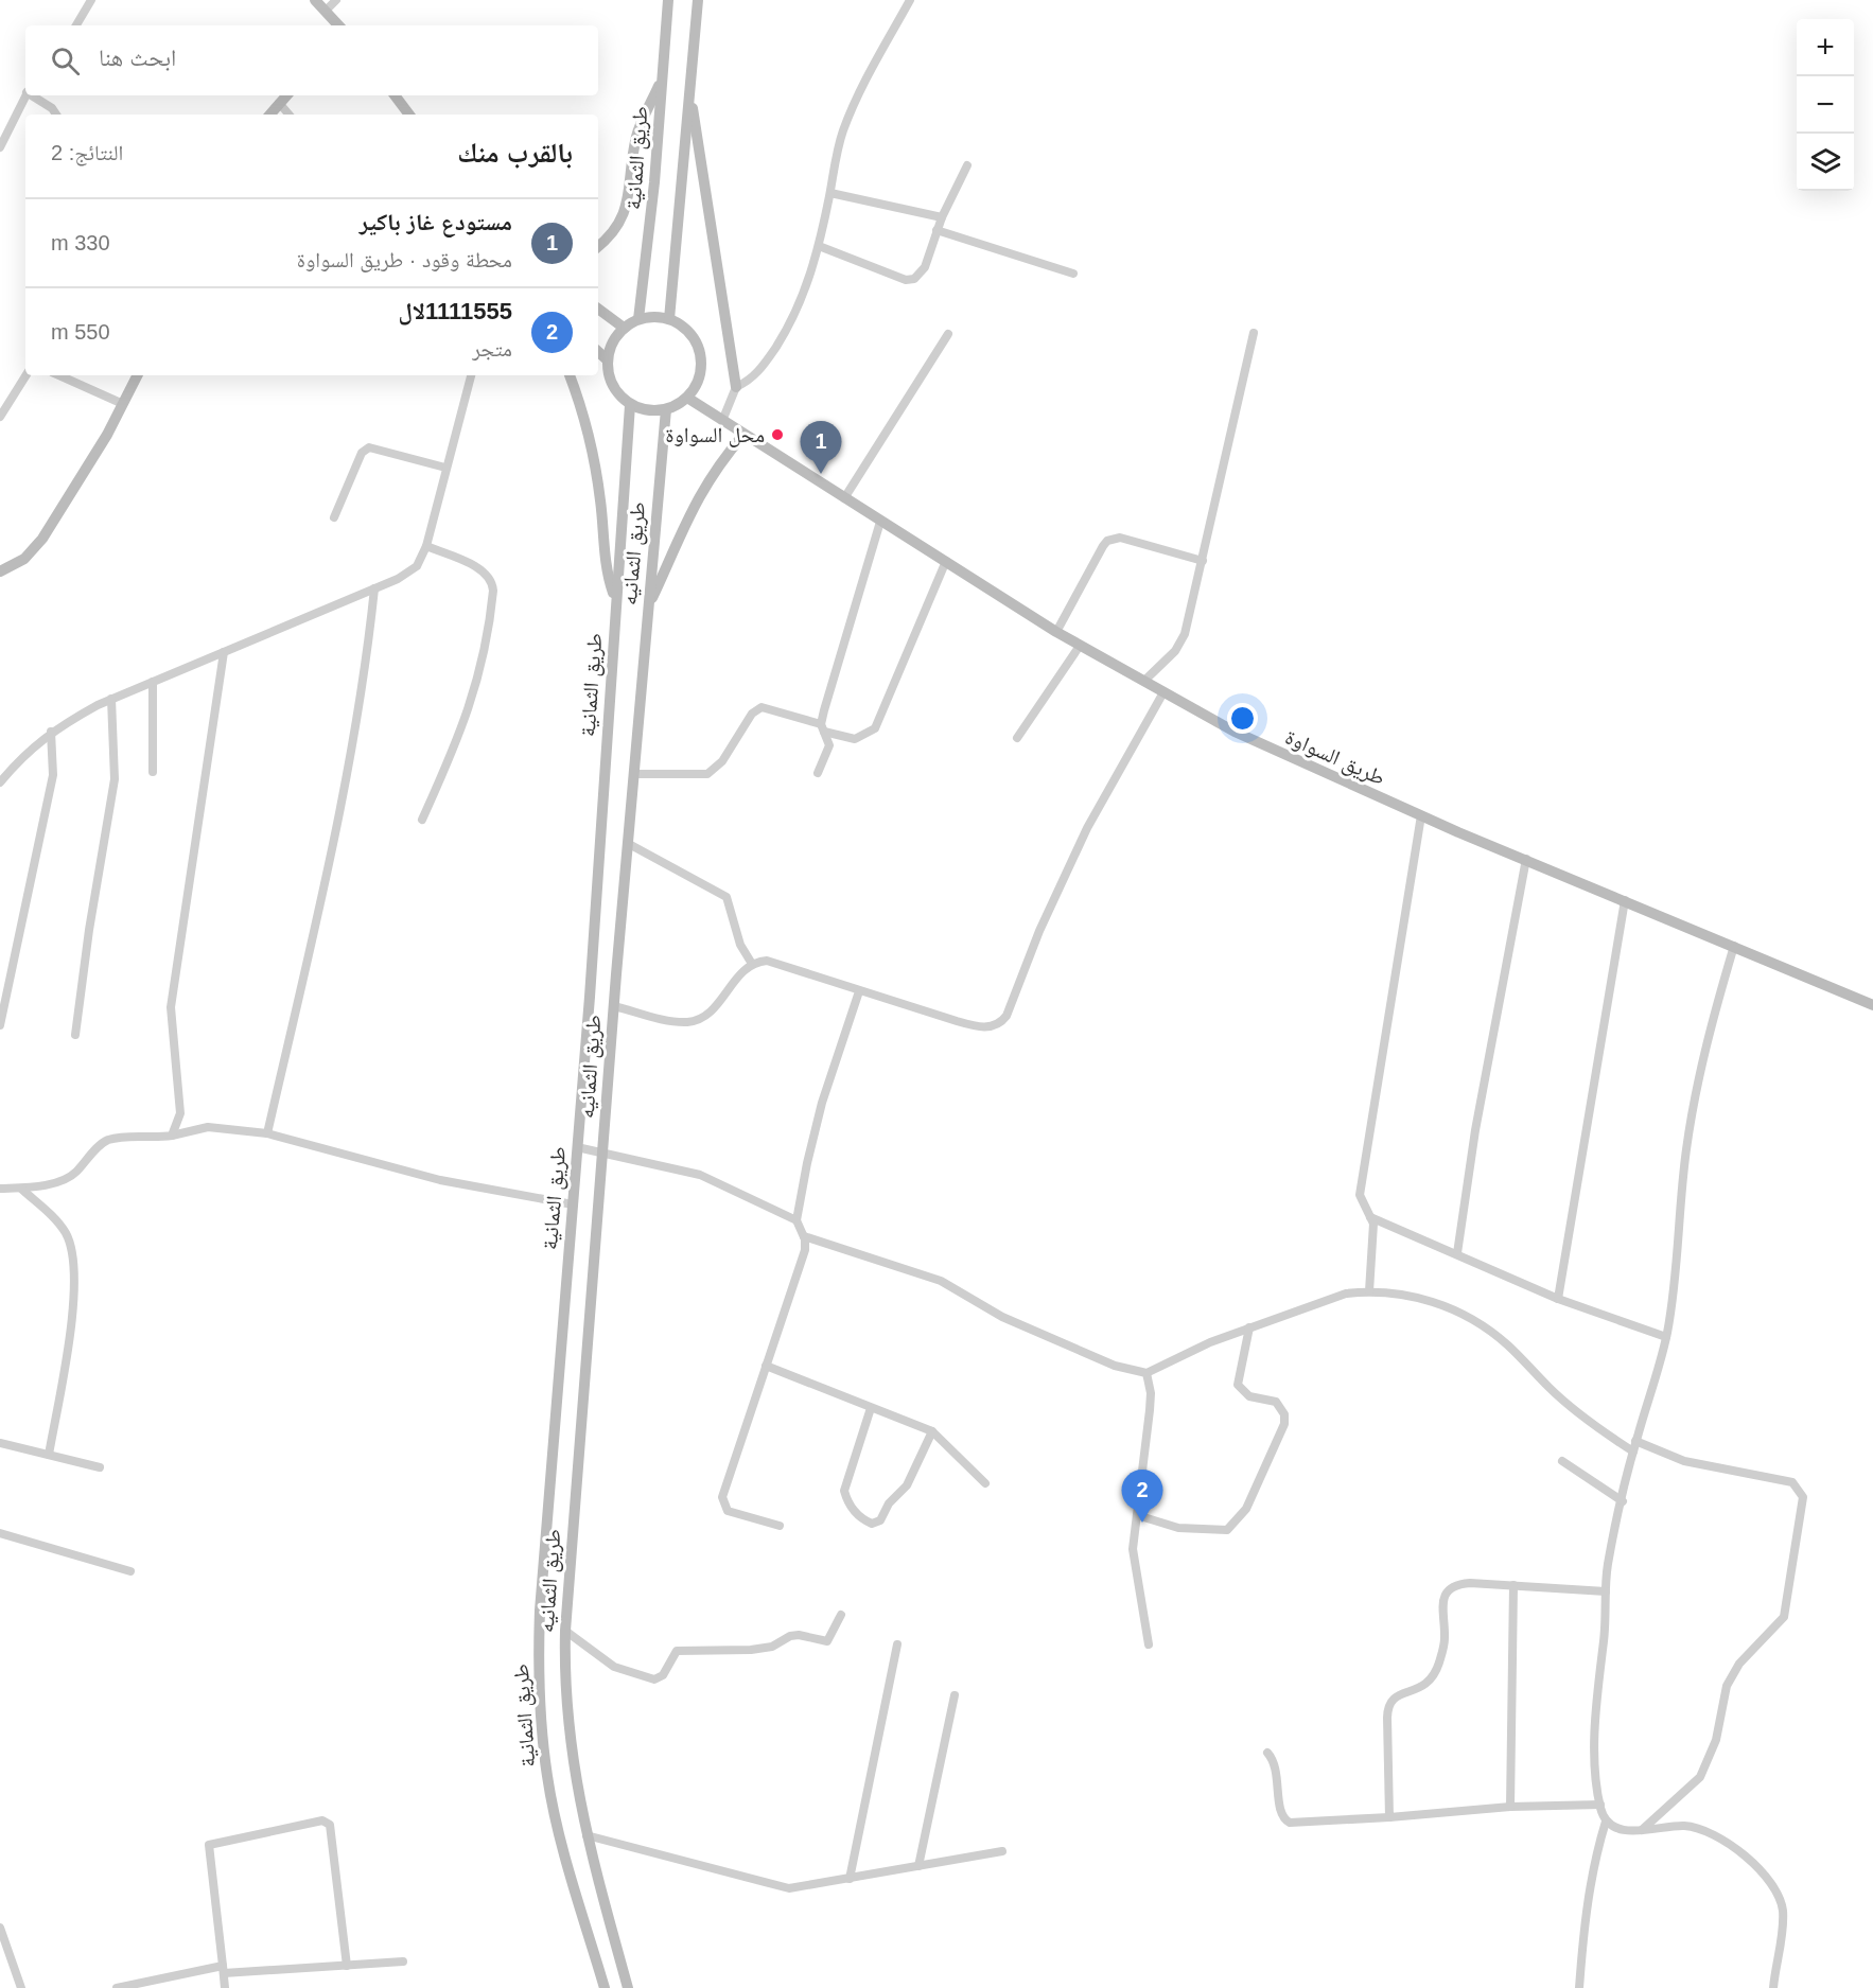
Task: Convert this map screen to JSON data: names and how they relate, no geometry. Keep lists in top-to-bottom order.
{
  "streets": {
    "street": ["طريق الثمانية", "طريق الثمانيه", "طريق السواوة"]
  },
  "crossings": [
    ["طريق الثمانية", "طريق الثمانيه"],
    ["طريق الثمانية", "طريق السواوة"],
    ["طريق الثمانيه", "طريق السواوة"]
  ],
  "places": ["محل السواوة"],
  "page": {
    "map_buttons": ["+", "−"],
    "search": "ابحث هنا",
    "heading": ["بالقرب منك", "النتائج: 2"],
    "list": [
      {
        "mark": "1",
        "name": "مستودع غاز باكير",
        "note": "محطة وقود · طريق السواوة",
        "value": "330 m"
      },
      {
        "mark": "2",
        "name": "1111555لال",
        "note": "متجر",
        "value": "550 m"
      }
    ],
    "pins": ["1", "2"]
  }
}
